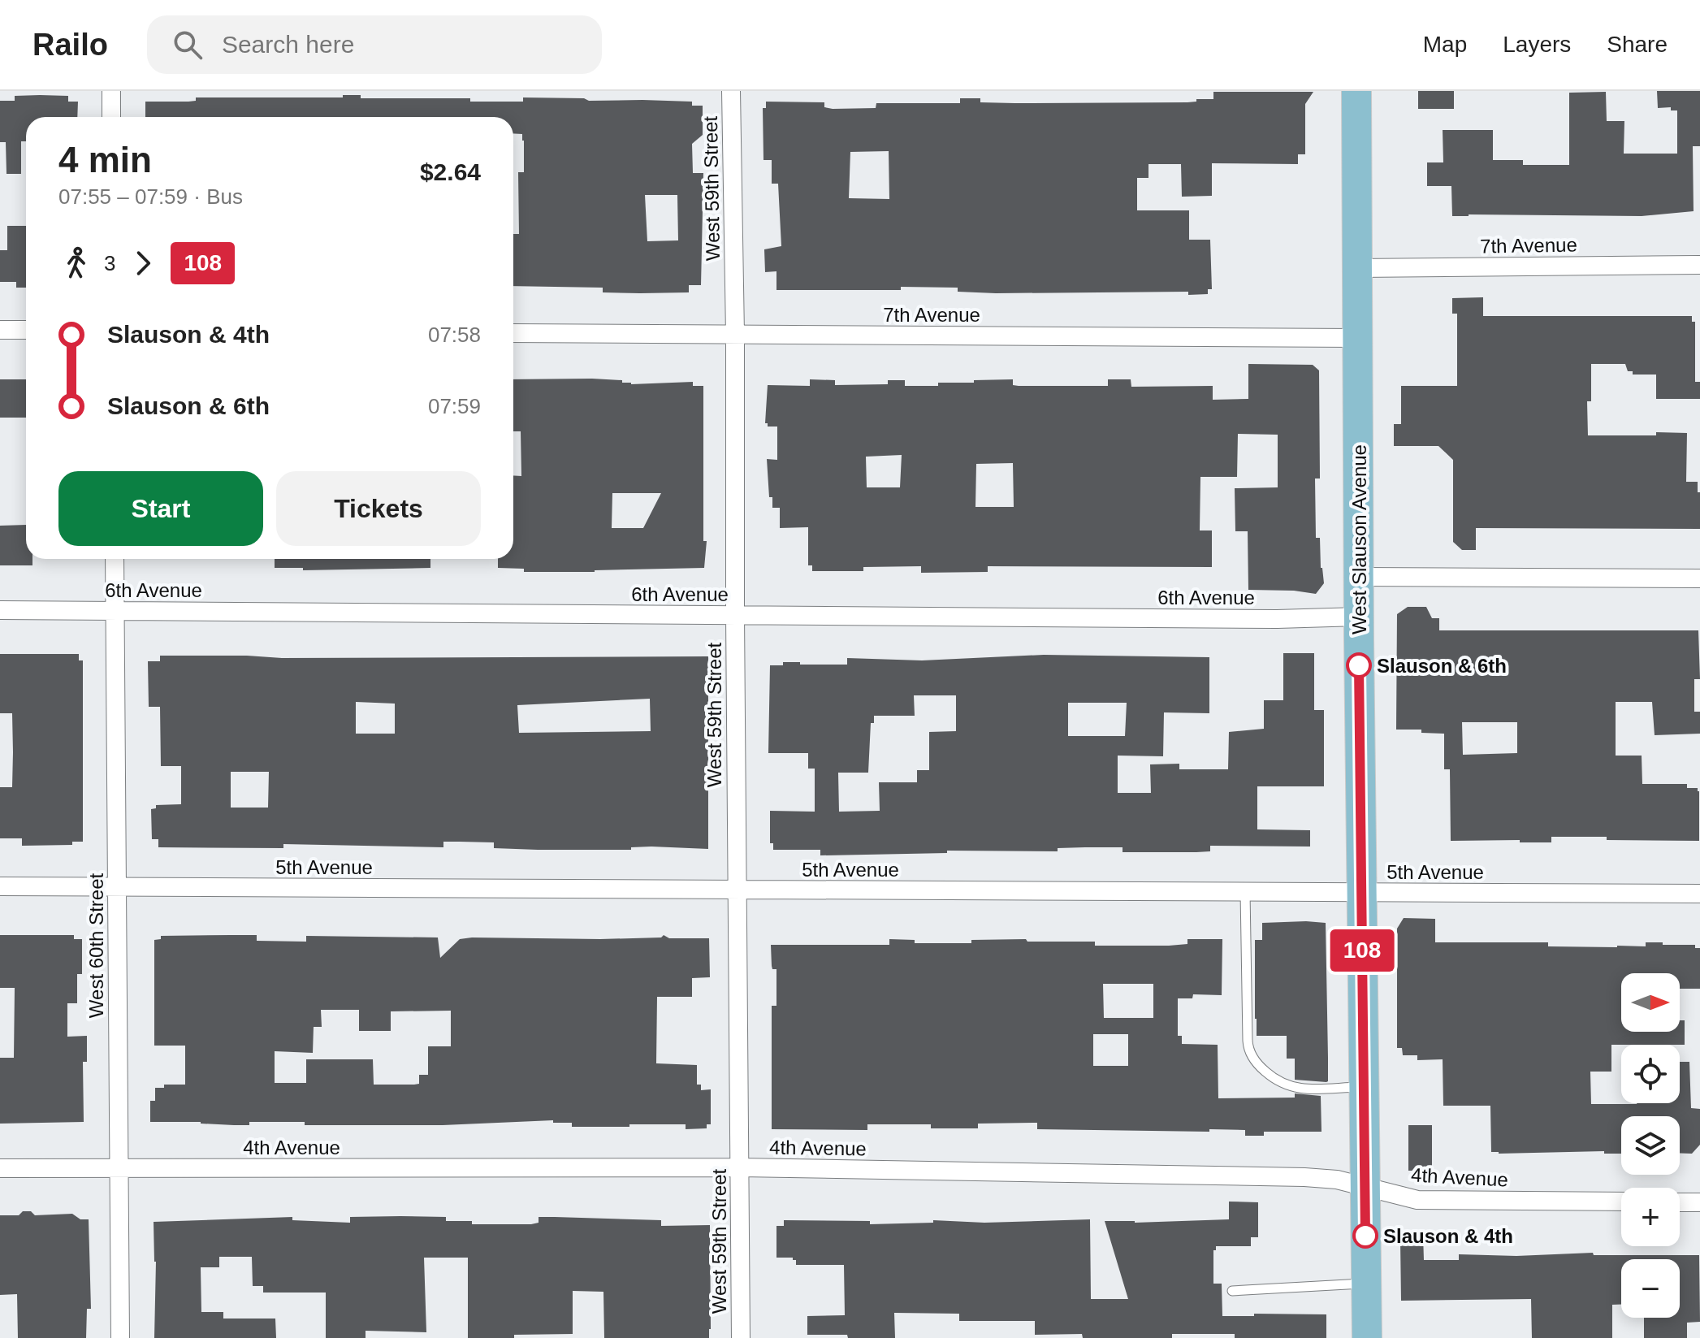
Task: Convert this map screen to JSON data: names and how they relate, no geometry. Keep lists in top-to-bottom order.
{
  "streets": {
    "main road": ["West Slauson Avenue"],
    "street": [
      "West 59th Street",
      "7th Avenue",
      "6th Avenue",
      "5th Avenue",
      "West 60th Street",
      "4th Avenue"
    ]
  },
  "crossings": [
    ["West 59th Street", "7th Avenue"],
    ["West 59th Street", "6th Avenue"],
    ["West 59th Street", "5th Avenue"],
    ["West 59th Street", "4th Avenue"],
    ["7th Avenue", "West Slauson Avenue"],
    ["West Slauson Avenue", "6th Avenue"],
    ["West Slauson Avenue", "5th Avenue"],
    ["West Slauson Avenue", "4th Avenue"],
    ["6th Avenue", "West 60th Street"],
    ["5th Avenue", "West 60th Street"],
    ["West 60th Street", "4th Avenue"]
  ],
  "places": ["Slauson & 6th", "Slauson & 4th"],
  "lines": ["bus line 108"],
  "north": "right",
  "page": {
    "header": "Railo",
    "search": "Search here",
    "nav": ["Map", "Layers", "Share"],
    "on_map": "108",
    "heading": ["4 min", "07:55 – 07:59 · Bus", "$2.64"],
    "legs": ["3", "108"],
    "list": [
      {
        "name": "Slauson & 4th",
        "value": "07:58"
      },
      {
        "name": "Slauson & 6th",
        "value": "07:59"
      }
    ],
    "buttons": ["Start", "Tickets"],
    "map_buttons": ["+", "−"]
  }
}
